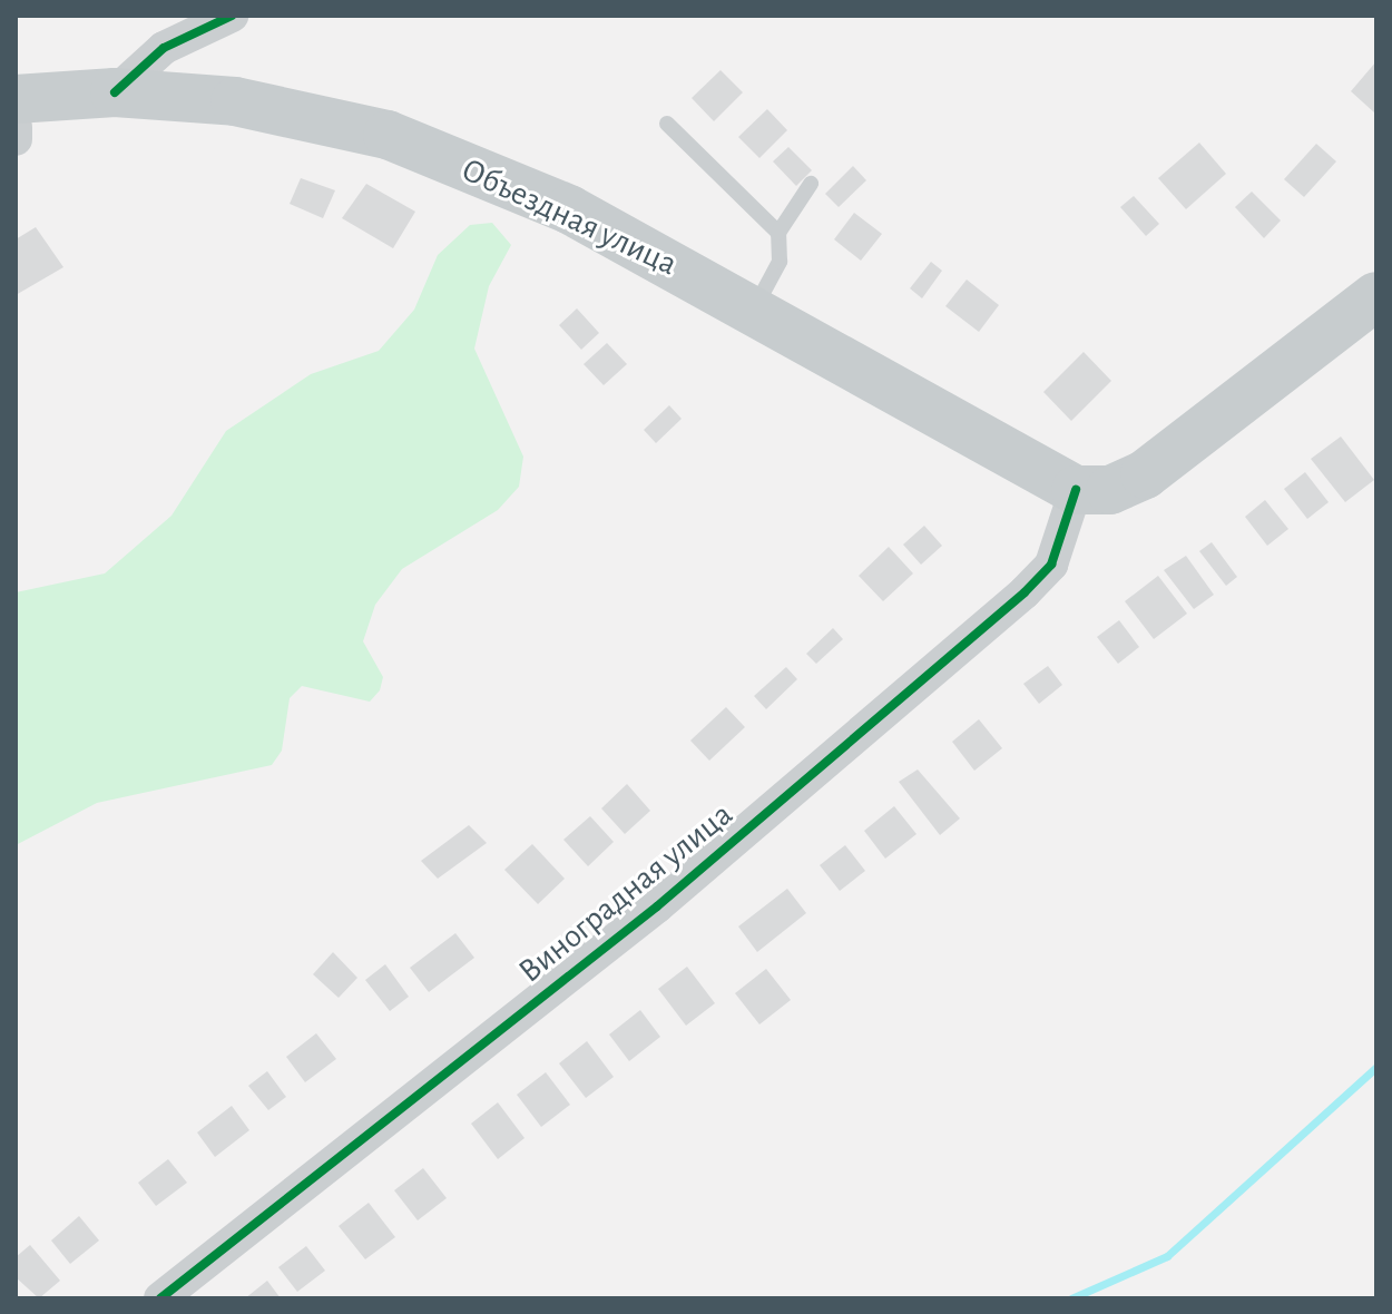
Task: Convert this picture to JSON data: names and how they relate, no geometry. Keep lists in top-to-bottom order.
{
  "streets": {
    "main road": ["Объездная улица"],
    "street": ["Виноградная улица"]
  },
  "crossings": [
    ["Объездная улица", "Виноградная улица"]
  ]
}
